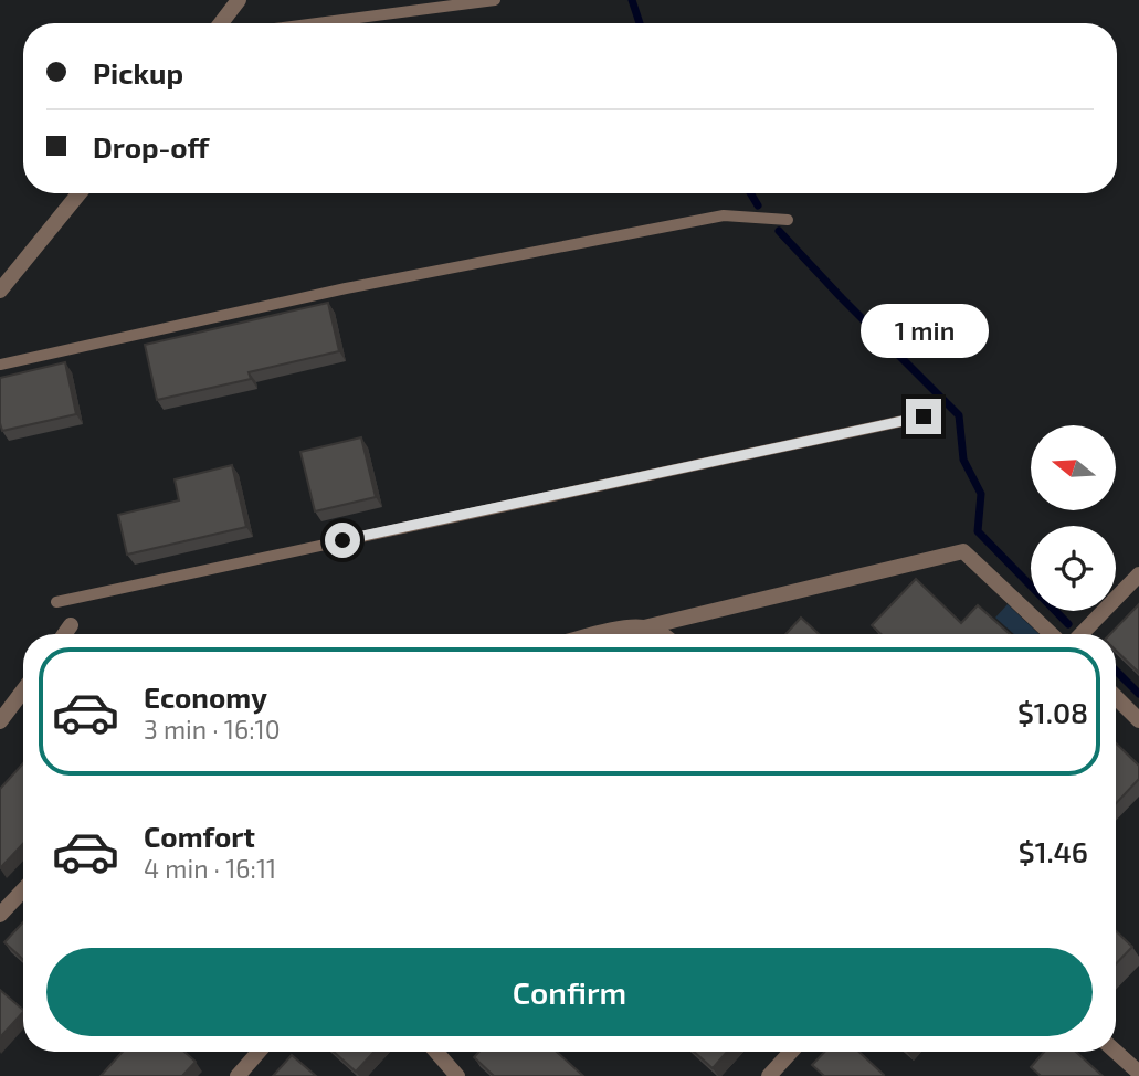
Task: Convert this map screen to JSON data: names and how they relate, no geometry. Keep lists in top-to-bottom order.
{
  "north": "left",
  "page": {
    "banner": ["Pickup", "Drop-off"],
    "bubble": "1 min",
    "list": [
      {
        "name": "Economy",
        "note": "3 min · 16:10",
        "value": "$1.08"
      },
      {
        "name": "Comfort",
        "note": "4 min · 16:11",
        "value": "$1.46"
      }
    ],
    "buttons": "Confirm"
  }
}
